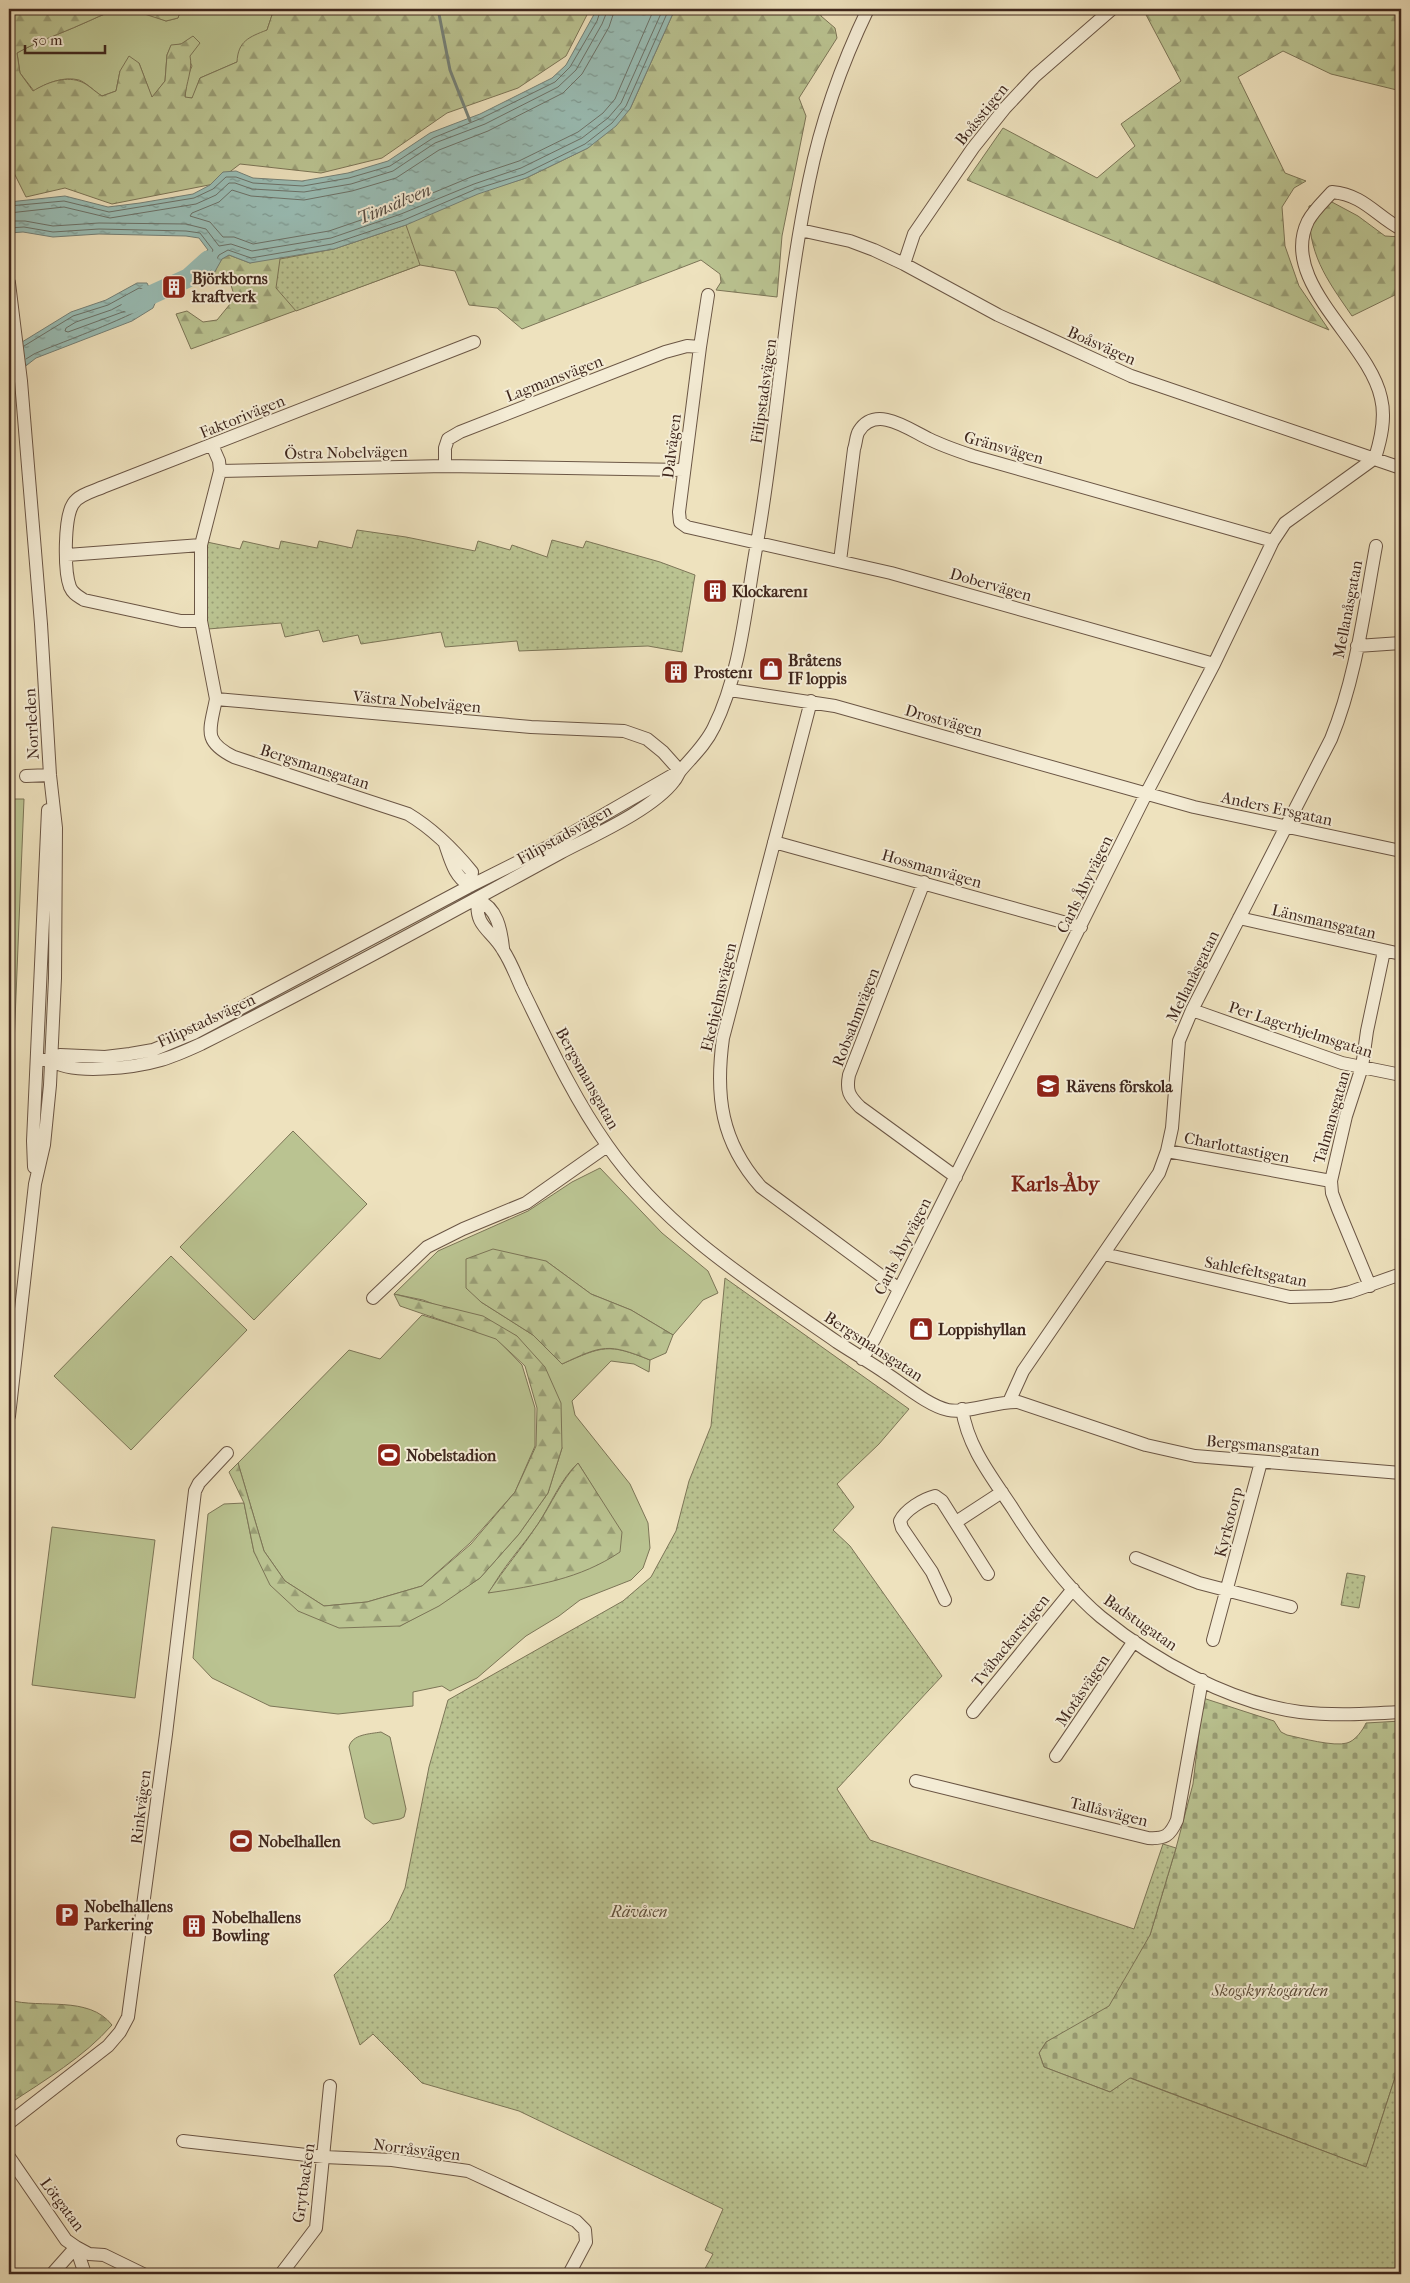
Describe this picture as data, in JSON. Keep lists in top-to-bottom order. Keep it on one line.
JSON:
{"streets":{"street":["Boåsstigen","Boåsvägen","Lagmansvägen","Filipstadsvägen","Faktorivägen","Dalvägen","Gränsvägen","Östra Nobelvägen","Dobervägen","Mellanåsgatan","Västra Nobelvägen","Drostvägen","Norrleden","Bergsmansgatan","Anders Ersgatan","Hossmanvägen","Carls Åbyvägen","Länsmansgatan","Ekehjelmsvägen","Robsahmvägen","Per Lagerhjelmsgatan","Talmansgatan","Charlottastigen","Sahlefeltsgatan","Kyrkotorp","Badstugatan","Tvåbackarstigen","Motåsvägen","Rinkvägen","Tallåsvägen","Norråsvägen","Grytbacken","Lötgatan"]},"crossings":[["Boåsstigen","Boåsvägen"],["Boåsvägen","Filipstadsvägen"],["Boåsvägen","Carls Åbyvägen"],["Lagmansvägen","Dalvägen"],["Lagmansvägen","Östra Nobelvägen"],["Filipstadsvägen","Dalvägen"],["Filipstadsvägen","Dobervägen"],["Filipstadsvägen","Västra Nobelvägen"],["Filipstadsvägen","Drostvägen"],["Filipstadsvägen","Norrleden"],["Filipstadsvägen","Bergsmansgatan"],["Dalvägen","Östra Nobelvägen"],["Dalvägen","Dobervägen"],["Gränsvägen","Dobervägen"],["Gränsvägen","Carls Åbyvägen"],["Dobervägen","Carls Åbyvägen"],["Mellanåsgatan","Bergsmansgatan"],["Mellanåsgatan","Anders Ersgatan"],["Mellanåsgatan","Länsmansgatan"],["Mellanåsgatan","Per Lagerhjelmsgatan"],["Mellanåsgatan","Charlottastigen"],["Mellanåsgatan","Sahlefeltsgatan"],["Västra Nobelvägen","Bergsmansgatan"],["Drostvägen","Anders Ersgatan"],["Drostvägen","Carls Åbyvägen"],["Drostvägen","Ekehjelmsvägen"],["Bergsmansgatan","Carls Åbyvägen"],["Bergsmansgatan","Kyrkotorp"],["Bergsmansgatan","Badstugatan"],["Anders Ersgatan","Carls Åbyvägen"],["Hossmanvägen","Carls Åbyvägen"],["Hossmanvägen","Ekehjelmsvägen"],["Hossmanvägen","Robsahmvägen"],["Carls Åbyvägen","Ekehjelmsvägen"],["Carls Åbyvägen","Robsahmvägen"],["Länsmansgatan","Talmansgatan"],["Per Lagerhjelmsgatan","Talmansgatan"],["Talmansgatan","Charlottastigen"],["Talmansgatan","Sahlefeltsgatan"],["Badstugatan","Tvåbackarstigen"],["Badstugatan","Motåsvägen"],["Badstugatan","Tallåsvägen"],["Norråsvägen","Grytbacken"]],"districts":["Karls-Åby"],"water":["Timsälven"],"parks":["Rävåsen","Skogskyrkogården"],"places":{"building":["Björkborns kraftverk","Klockaren1","Prosten1","Nobelhallens Bowling"],"shop":["Bråtens IF loppis","Loppishyllan"],"school or university":["Rävens förskola"],"sports":["Nobelstadion","Nobelhallen"],"parking":["Nobelhallens Parkering"]},"scale_bar":"50 m"}
